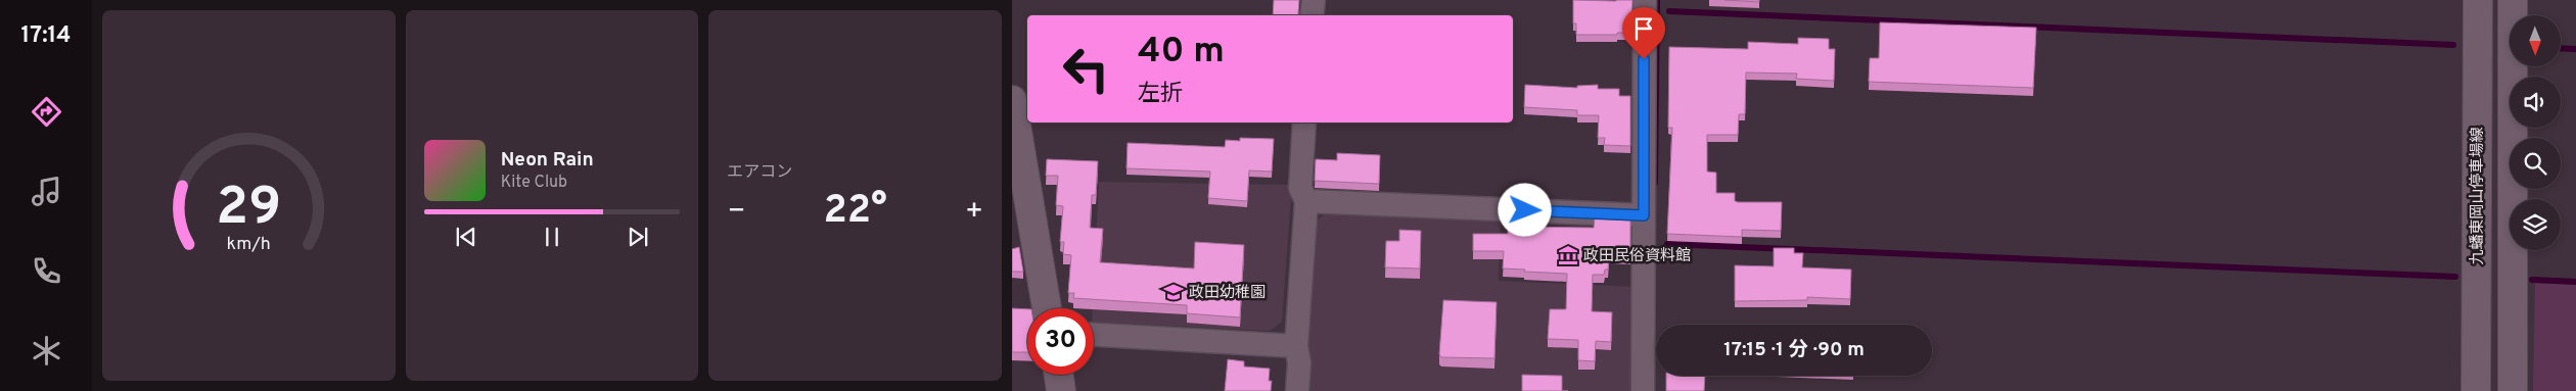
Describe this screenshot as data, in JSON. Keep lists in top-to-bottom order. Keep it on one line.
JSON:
{"streets":{"main road":["九蟠東岡山停車場線"]},"places":{"museum":["政田民俗資料館"],"school or university":["政田幼稚園"]},"north":"bottom","page":{"tabs":"17:14","tile":"エアコン","turn":["40 m","左折"],"song":["Neon Rain","Kite Club"],"heat":["−","22°","+"],"limit":"30","trip":"17:15 · 1 分 · 90 m","gauge":["29","km/h"]}}
